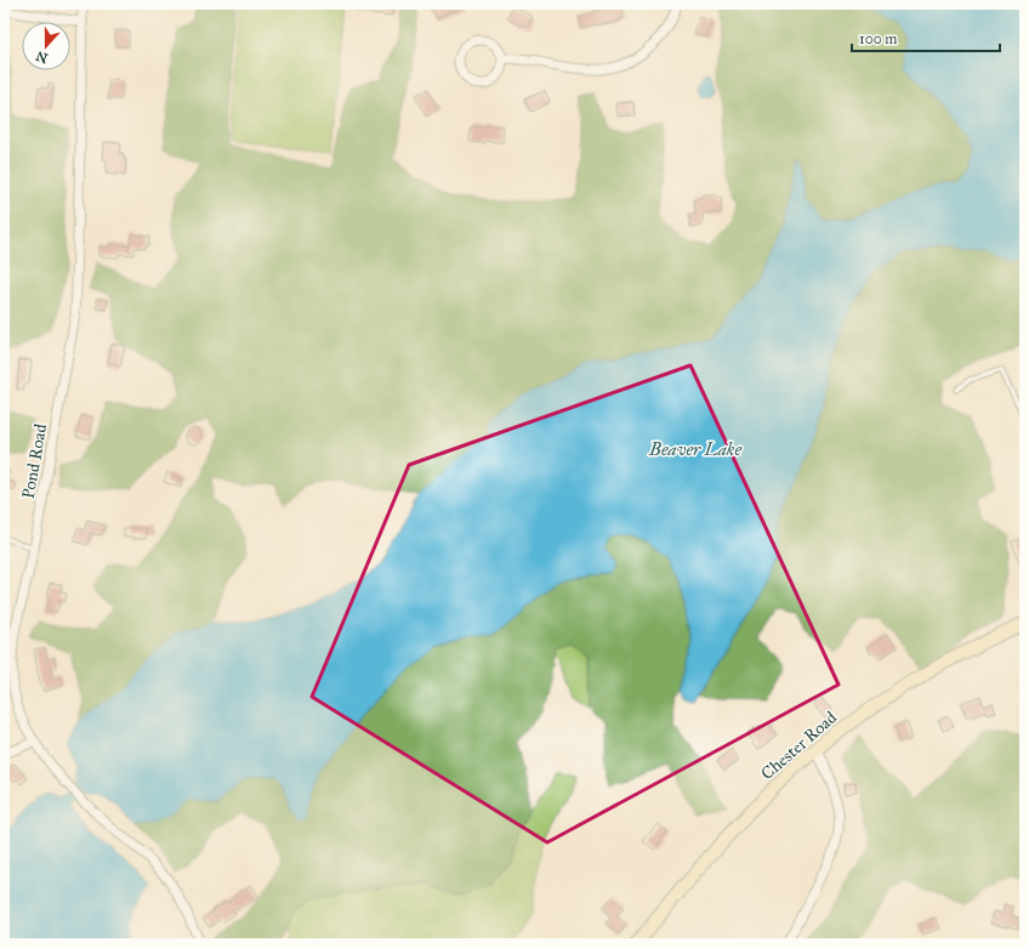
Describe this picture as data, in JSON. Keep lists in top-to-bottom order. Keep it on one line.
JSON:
{"streets":{"main road":["Chester Road"],"street":["Pond Road"]},"water":["Beaver Lake"],"scale_bar":"100 m","north":"bottom"}
